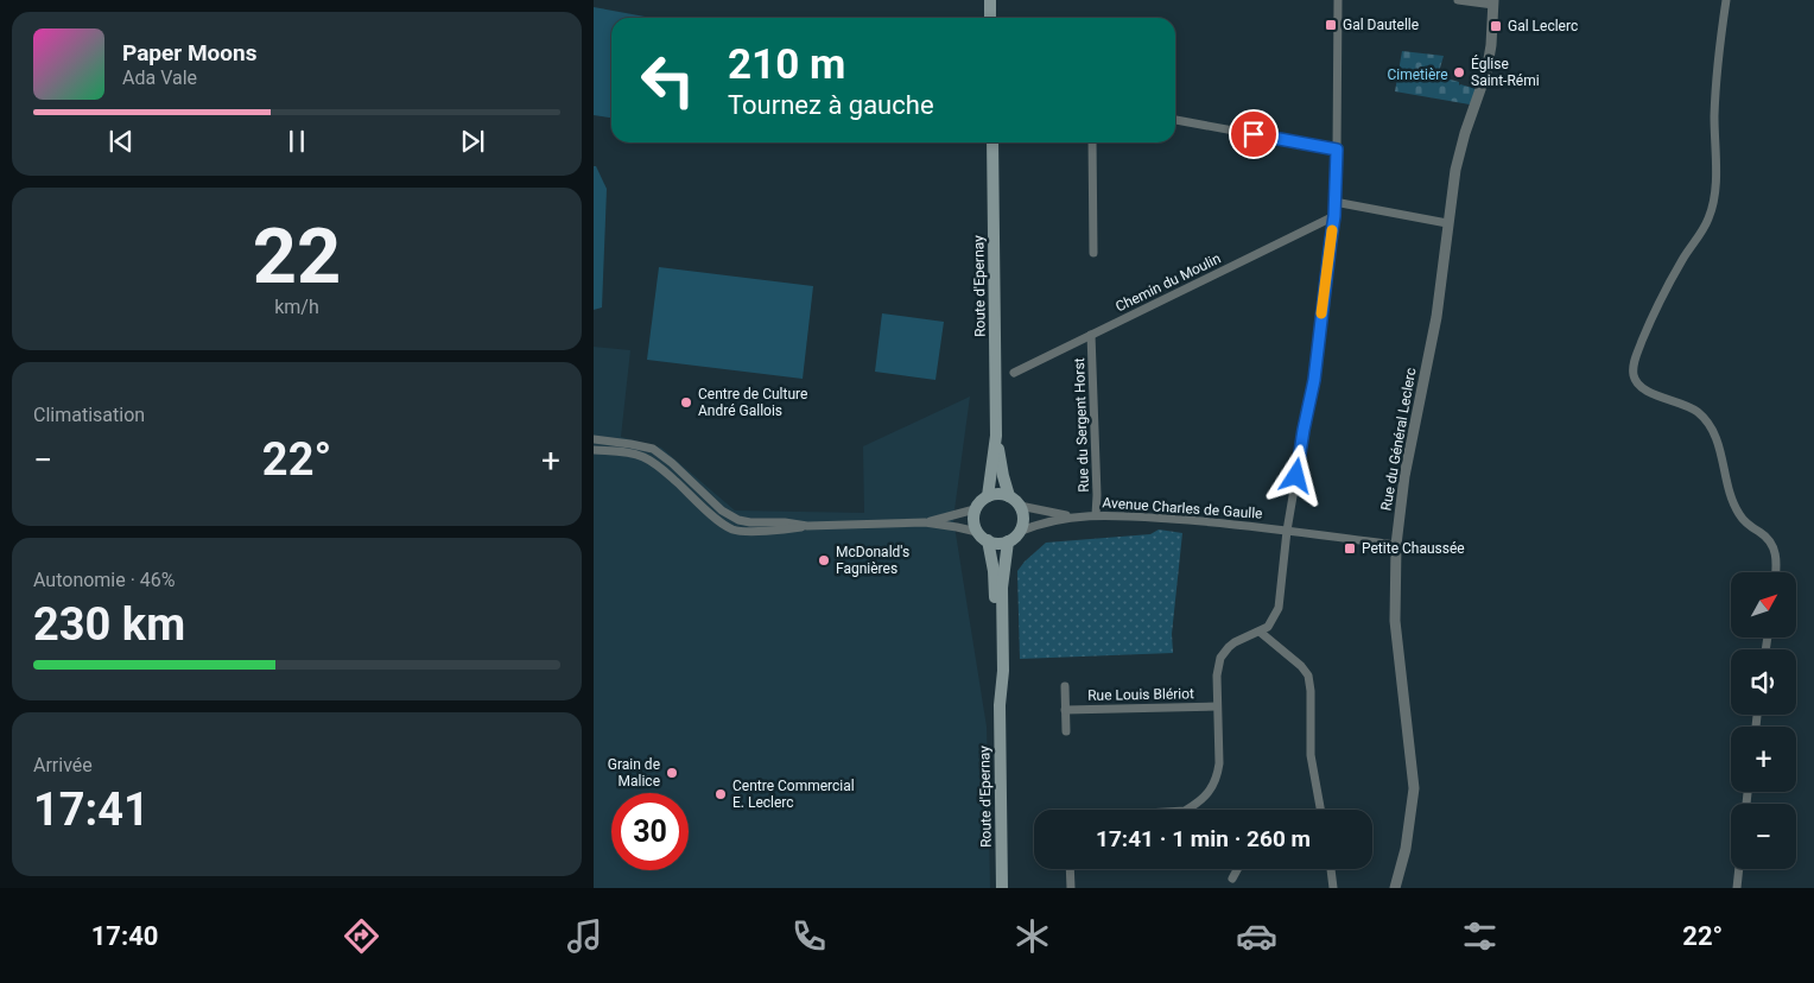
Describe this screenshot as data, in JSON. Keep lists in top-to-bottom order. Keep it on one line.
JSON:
{"streets":{"main road":["Route d'Epernay"],"street":["Chemin du Moulin","Rue du Sergent Horst","Rue du Général Leclerc","Avenue Charles de Gaulle","Rue Louis Blériot"]},"crossings":[["Chemin du Moulin","Rue du Sergent Horst"],["Route d'Epernay","Avenue Charles de Gaulle"],["Rue du Sergent Horst","Avenue Charles de Gaulle"],["Rue du Général Leclerc","Avenue Charles de Gaulle"]],"parks":["Cimetière"],"places":{"transit":["Gal Dautelle","Gal Leclerc","Petite Chaussée"],"other":["Église Saint-Rémi","Centre de Culture André Gallois","McDonald's Fagnières","Grain de Malice","Centre Commercial E. Leclerc"]},"north":"top right","page":{"turn":["210 m","Tournez à gauche"],"song":["Paper Moons","Ada Vale"],"tile":[["22","km/h"],"Climatisation",["Autonomie · 46%","230 km"],["Arrivée","17:41"]],"heat":["−","22°","+"],"map_buttons":["+","−"],"limit":"30","trip":"17:41 · 1 min · 260 m","tabs":["17:40","22°"]}}
